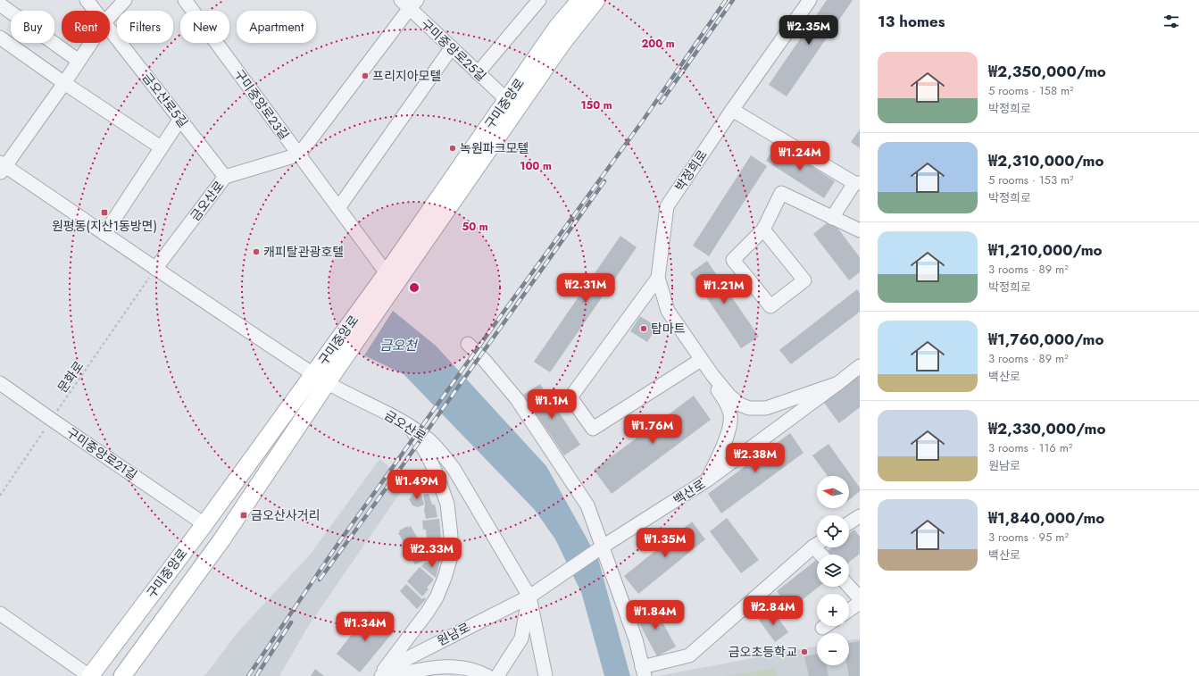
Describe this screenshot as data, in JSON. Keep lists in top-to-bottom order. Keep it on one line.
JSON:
{"streets":{"main road":["구미중앙로"],"street":["구미중앙로25길","금오산로5길","구미중앙로23길","박정희로","금오산로","구미중앙로21길","백산로","원남로"],"path":["문화로"]},"crossings":[["구미중앙로25길","구미중앙로"],["금오산로5길","금오산로"],["구미중앙로","구미중앙로23길"],["구미중앙로","금오산로"],["구미중앙로","구미중앙로21길"],["구미중앙로23길","금오산로"],["금오산로","문화로"],["금오산로","백산로"],["금오산로","원남로"],["문화로","구미중앙로21길"],["백산로","원남로"]],"water":["금오천"],"places":{"other":["프리지아모텔","녹원파크모텔","캐피탈관광호텔","탑마트","금오초등학교"],"transit":["원평동(지산1동방면)","금오산사거리"]},"north":"left","page":{"heading":"13 homes","chip":["Buy","Rent","Filters","New","Apartment"],"price":["₩2.35M","₩1.24M","₩2.31M","₩1.21M","₩1.1M","₩1.76M","₩2.38M","₩1.49M","₩1.35M","₩2.33M","₩2.84M","₩1.84M","₩1.34M"],"list":[{"name":"₩2,350,000/mo","note":"5 rooms · 158 m² · 박정희로"},{"name":"₩2,310,000/mo","note":"5 rooms · 153 m² · 박정희로"},{"name":"₩1,210,000/mo","note":"3 rooms · 89 m² · 박정희로"},{"name":"₩1,760,000/mo","note":"3 rooms · 89 m² · 백산로"},{"name":"₩2,330,000/mo","note":"3 rooms · 116 m² · 원남로"},{"name":"₩1,840,000/mo","note":"3 rooms · 95 m² · 백산로"}],"map_buttons":["+","−"]},"rings":["200 m","150 m","100 m","50 m"]}
